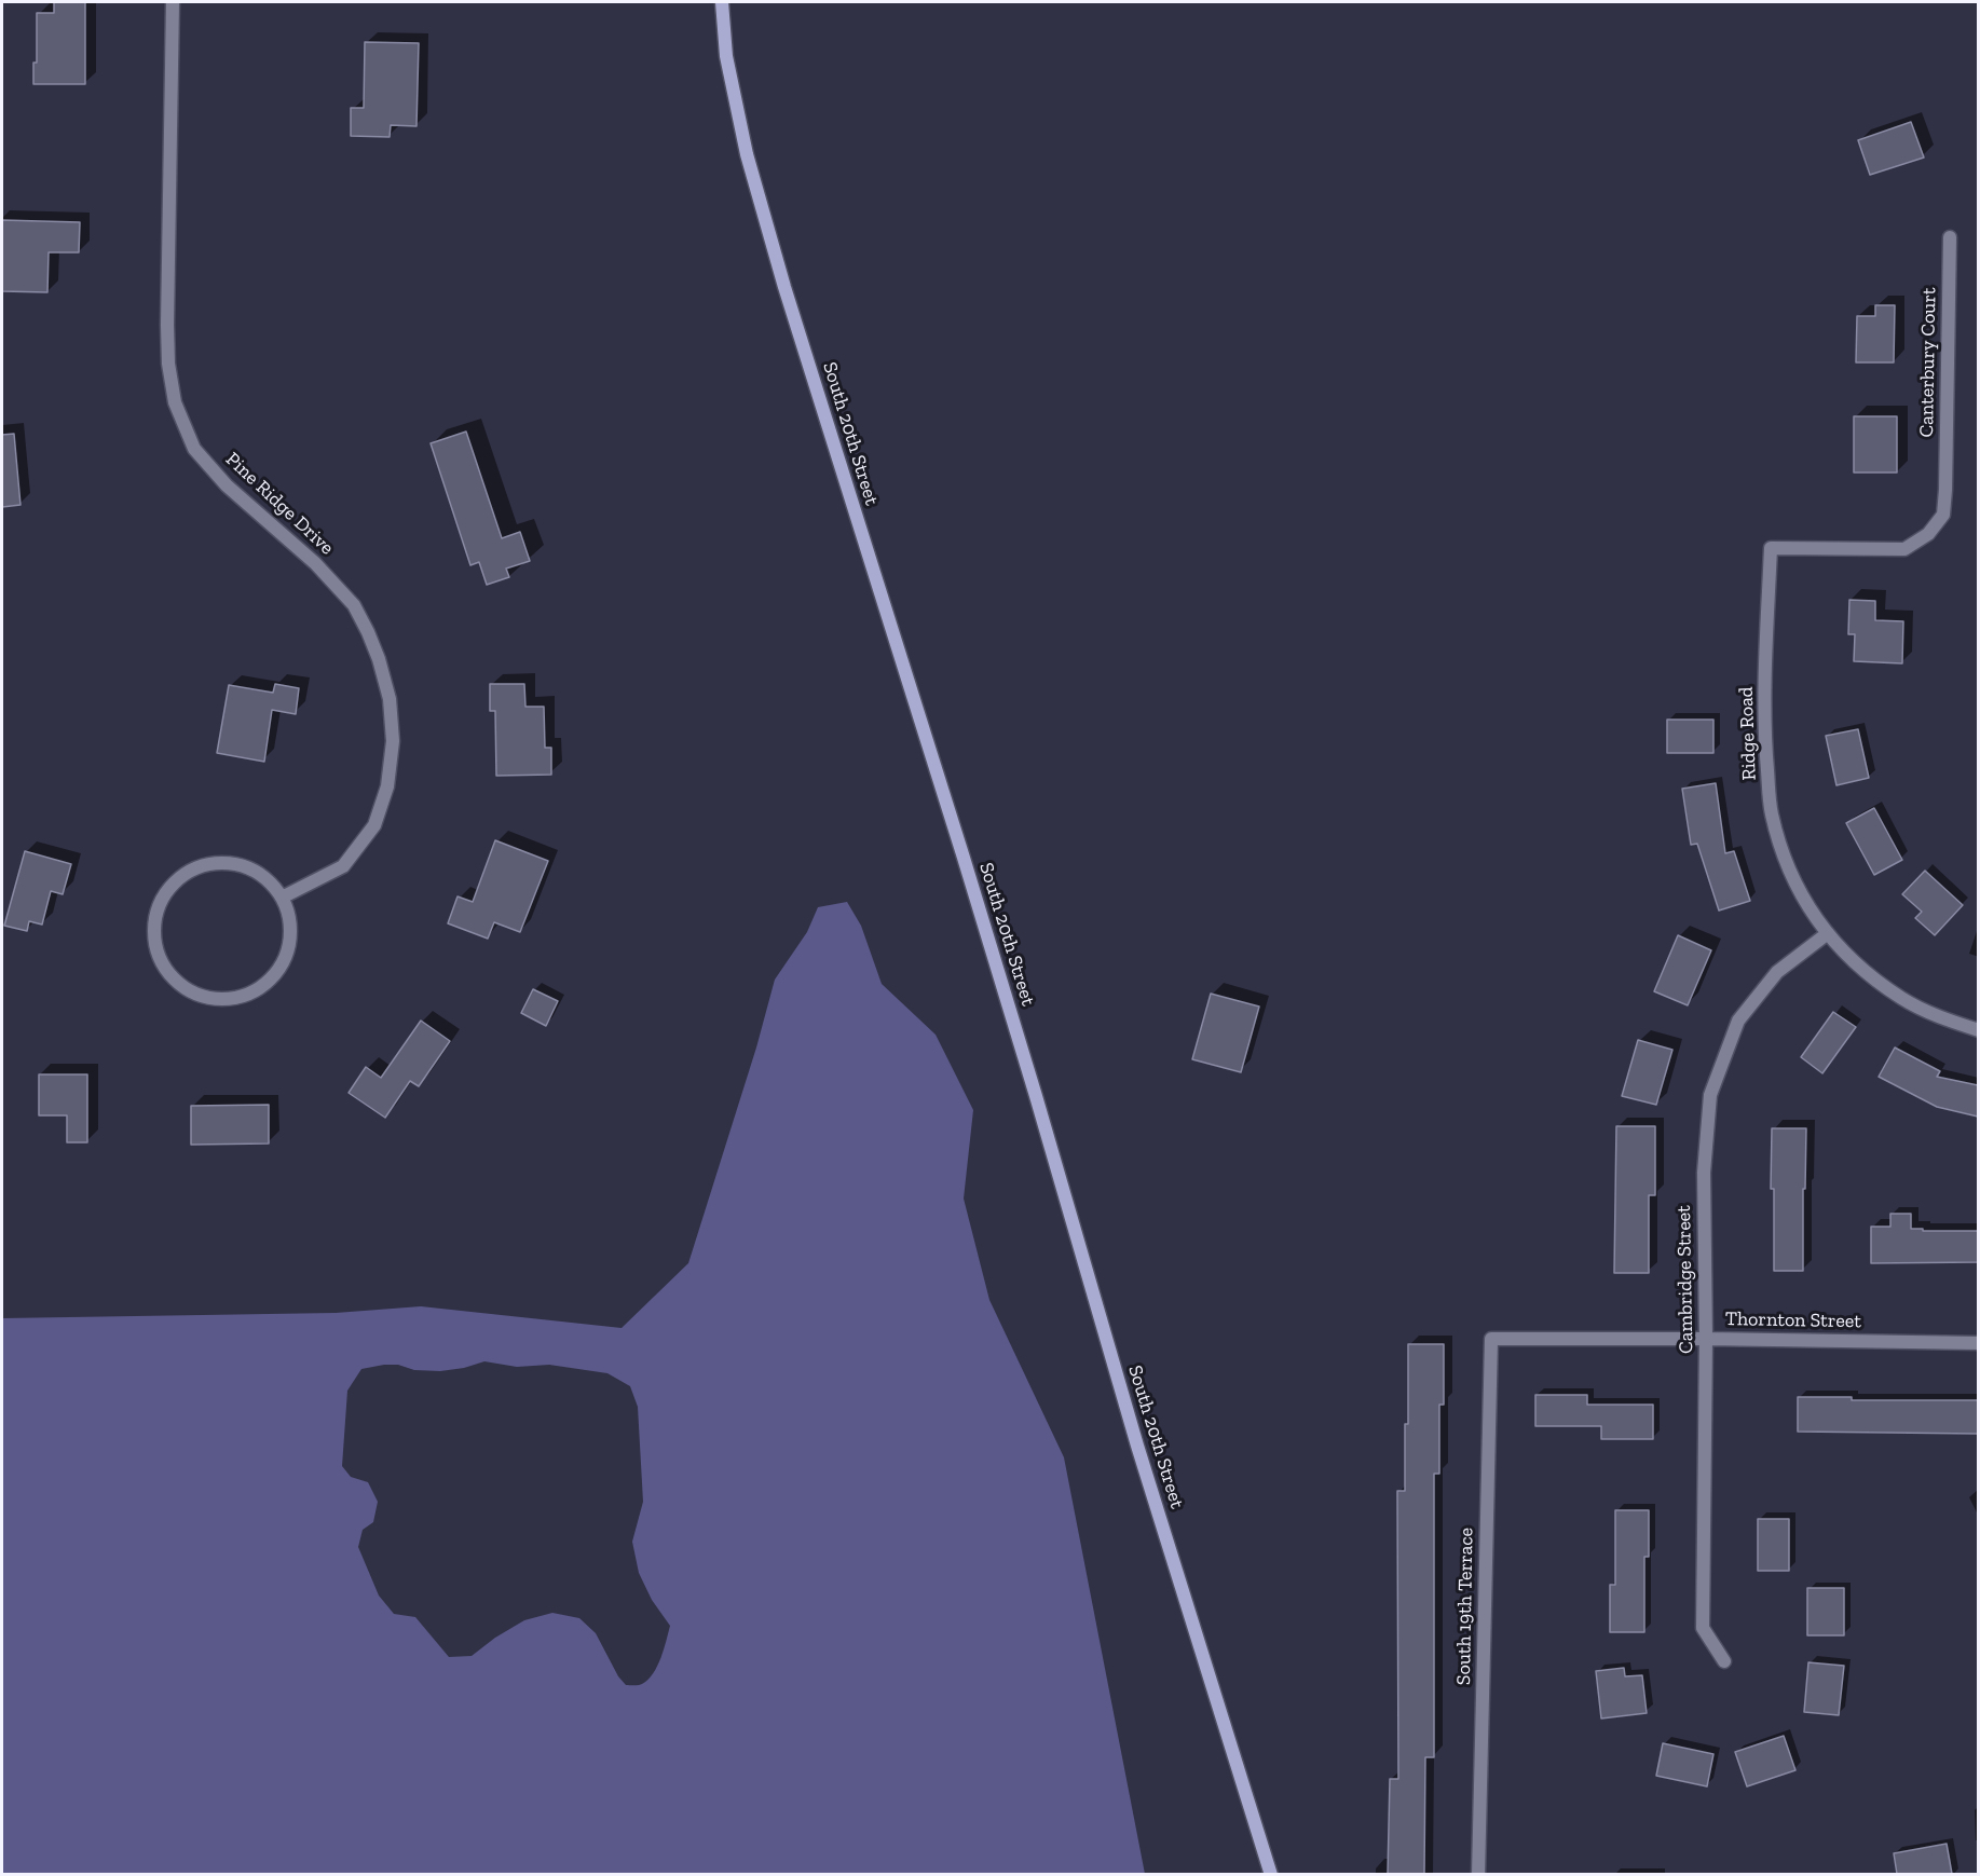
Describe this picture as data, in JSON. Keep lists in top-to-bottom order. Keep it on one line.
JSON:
{"streets":{"main road":["South 20th Street"],"street":["Canterbury Court","Pine Ridge Drive","Ridge Road","Cambridge Street","Thornton Street","South 19th Terrace"]},"crossings":[["Canterbury Court","Ridge Road"],["Ridge Road","Cambridge Street"],["Cambridge Street","Thornton Street"],["Thornton Street","South 19th Terrace"]]}
